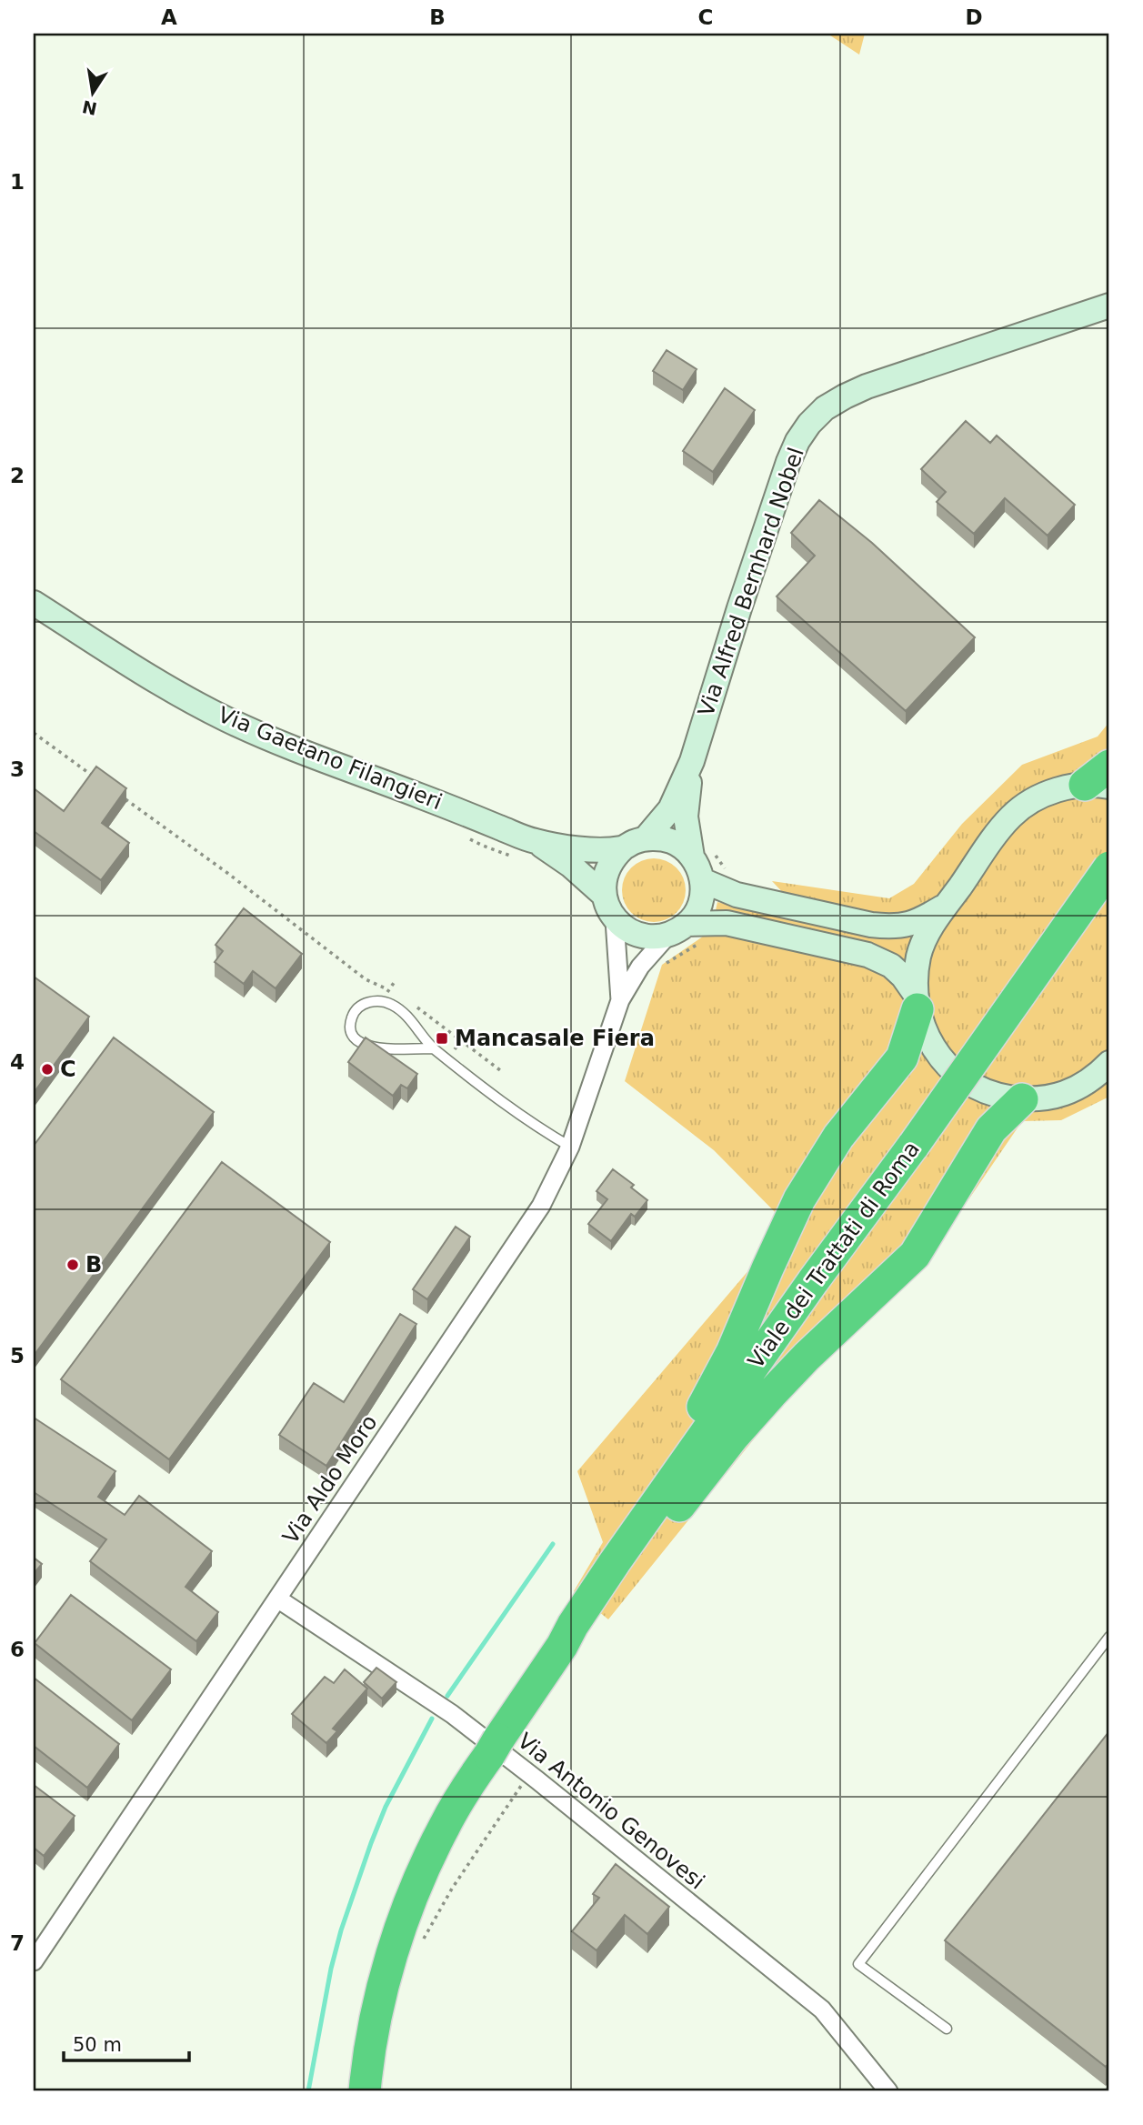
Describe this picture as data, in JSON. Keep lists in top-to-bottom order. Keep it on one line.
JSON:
{"streets":{"highway":["Viale dei Trattati di Roma"],"street":["Via Alfred Bernhard Nobel","Via Gaetano Filangieri","Via Aldo Moro","Via Antonio Genovesi"]},"crossings":[["Via Alfred Bernhard Nobel","Via Gaetano Filangieri"],["Via Alfred Bernhard Nobel","Via Aldo Moro"],["Via Gaetano Filangieri","Via Aldo Moro"],["Via Aldo Moro","Via Antonio Genovesi"]],"places":{"transit":["Mancasale Fiera"],"other":["C","B"]},"scale_bar":"50 m","north":"bottom","grid":{"columns":["A","B","C","D"],"rows":["1","2","3","4","5","6","7"]}}
